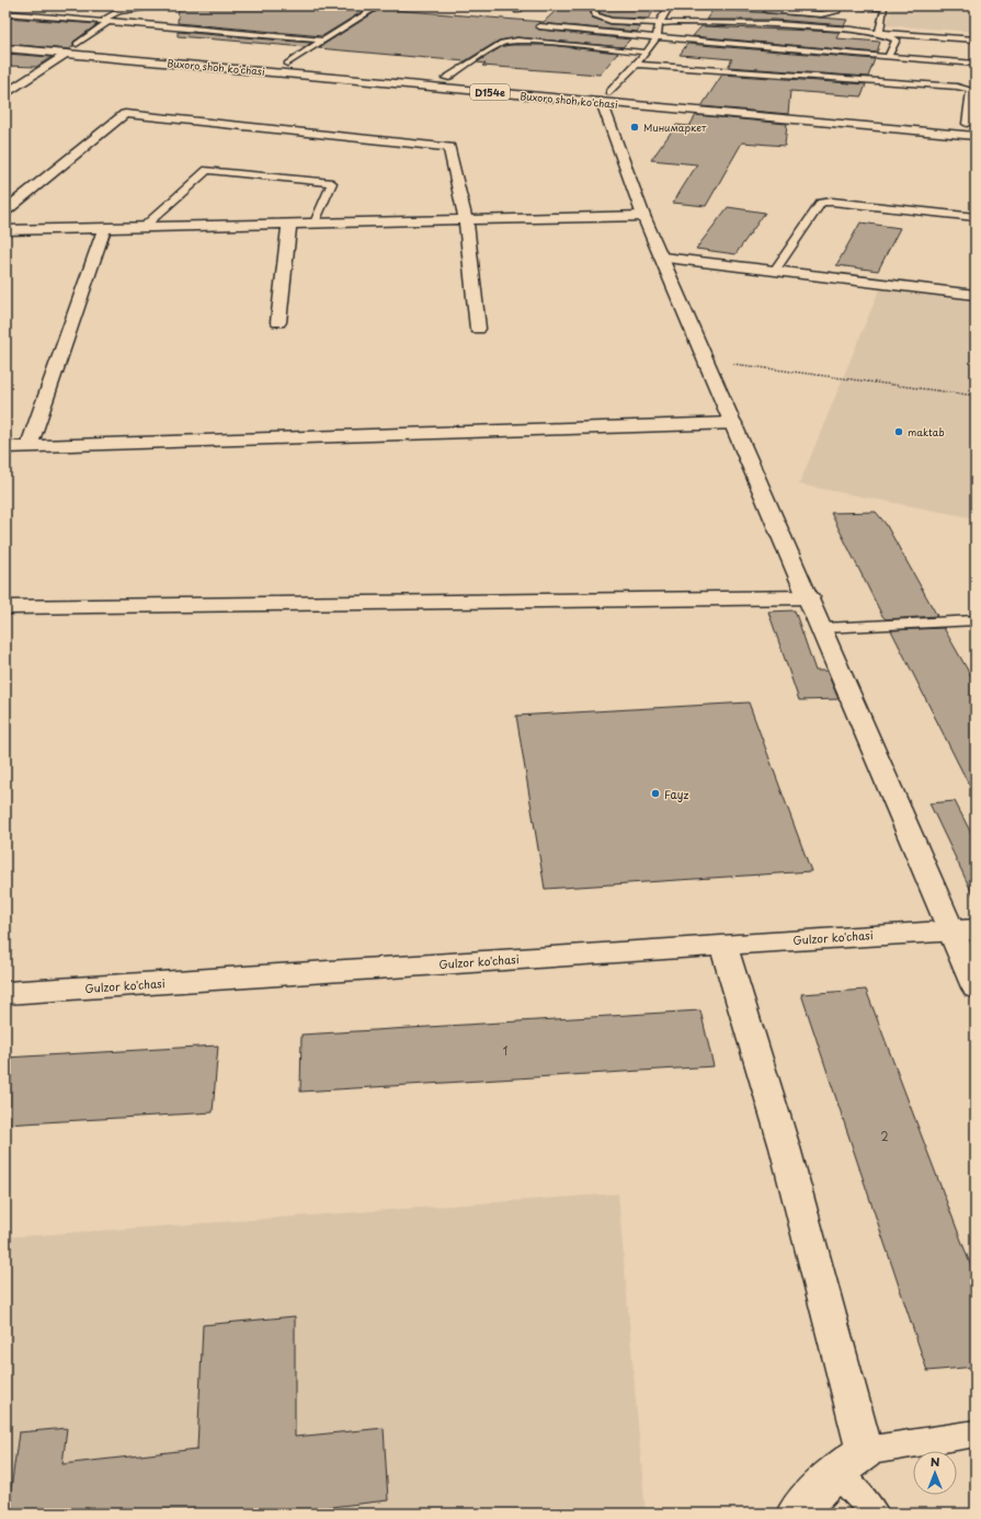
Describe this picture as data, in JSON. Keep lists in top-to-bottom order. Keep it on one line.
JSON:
{"streets":{"street":["Buxoro shoh ko'chasi","D154e","Gulzor ko'chasi"]},"places":["Минимаркет","maktab","Fayz"],"house_numbers":["1","2"],"north":"top"}
